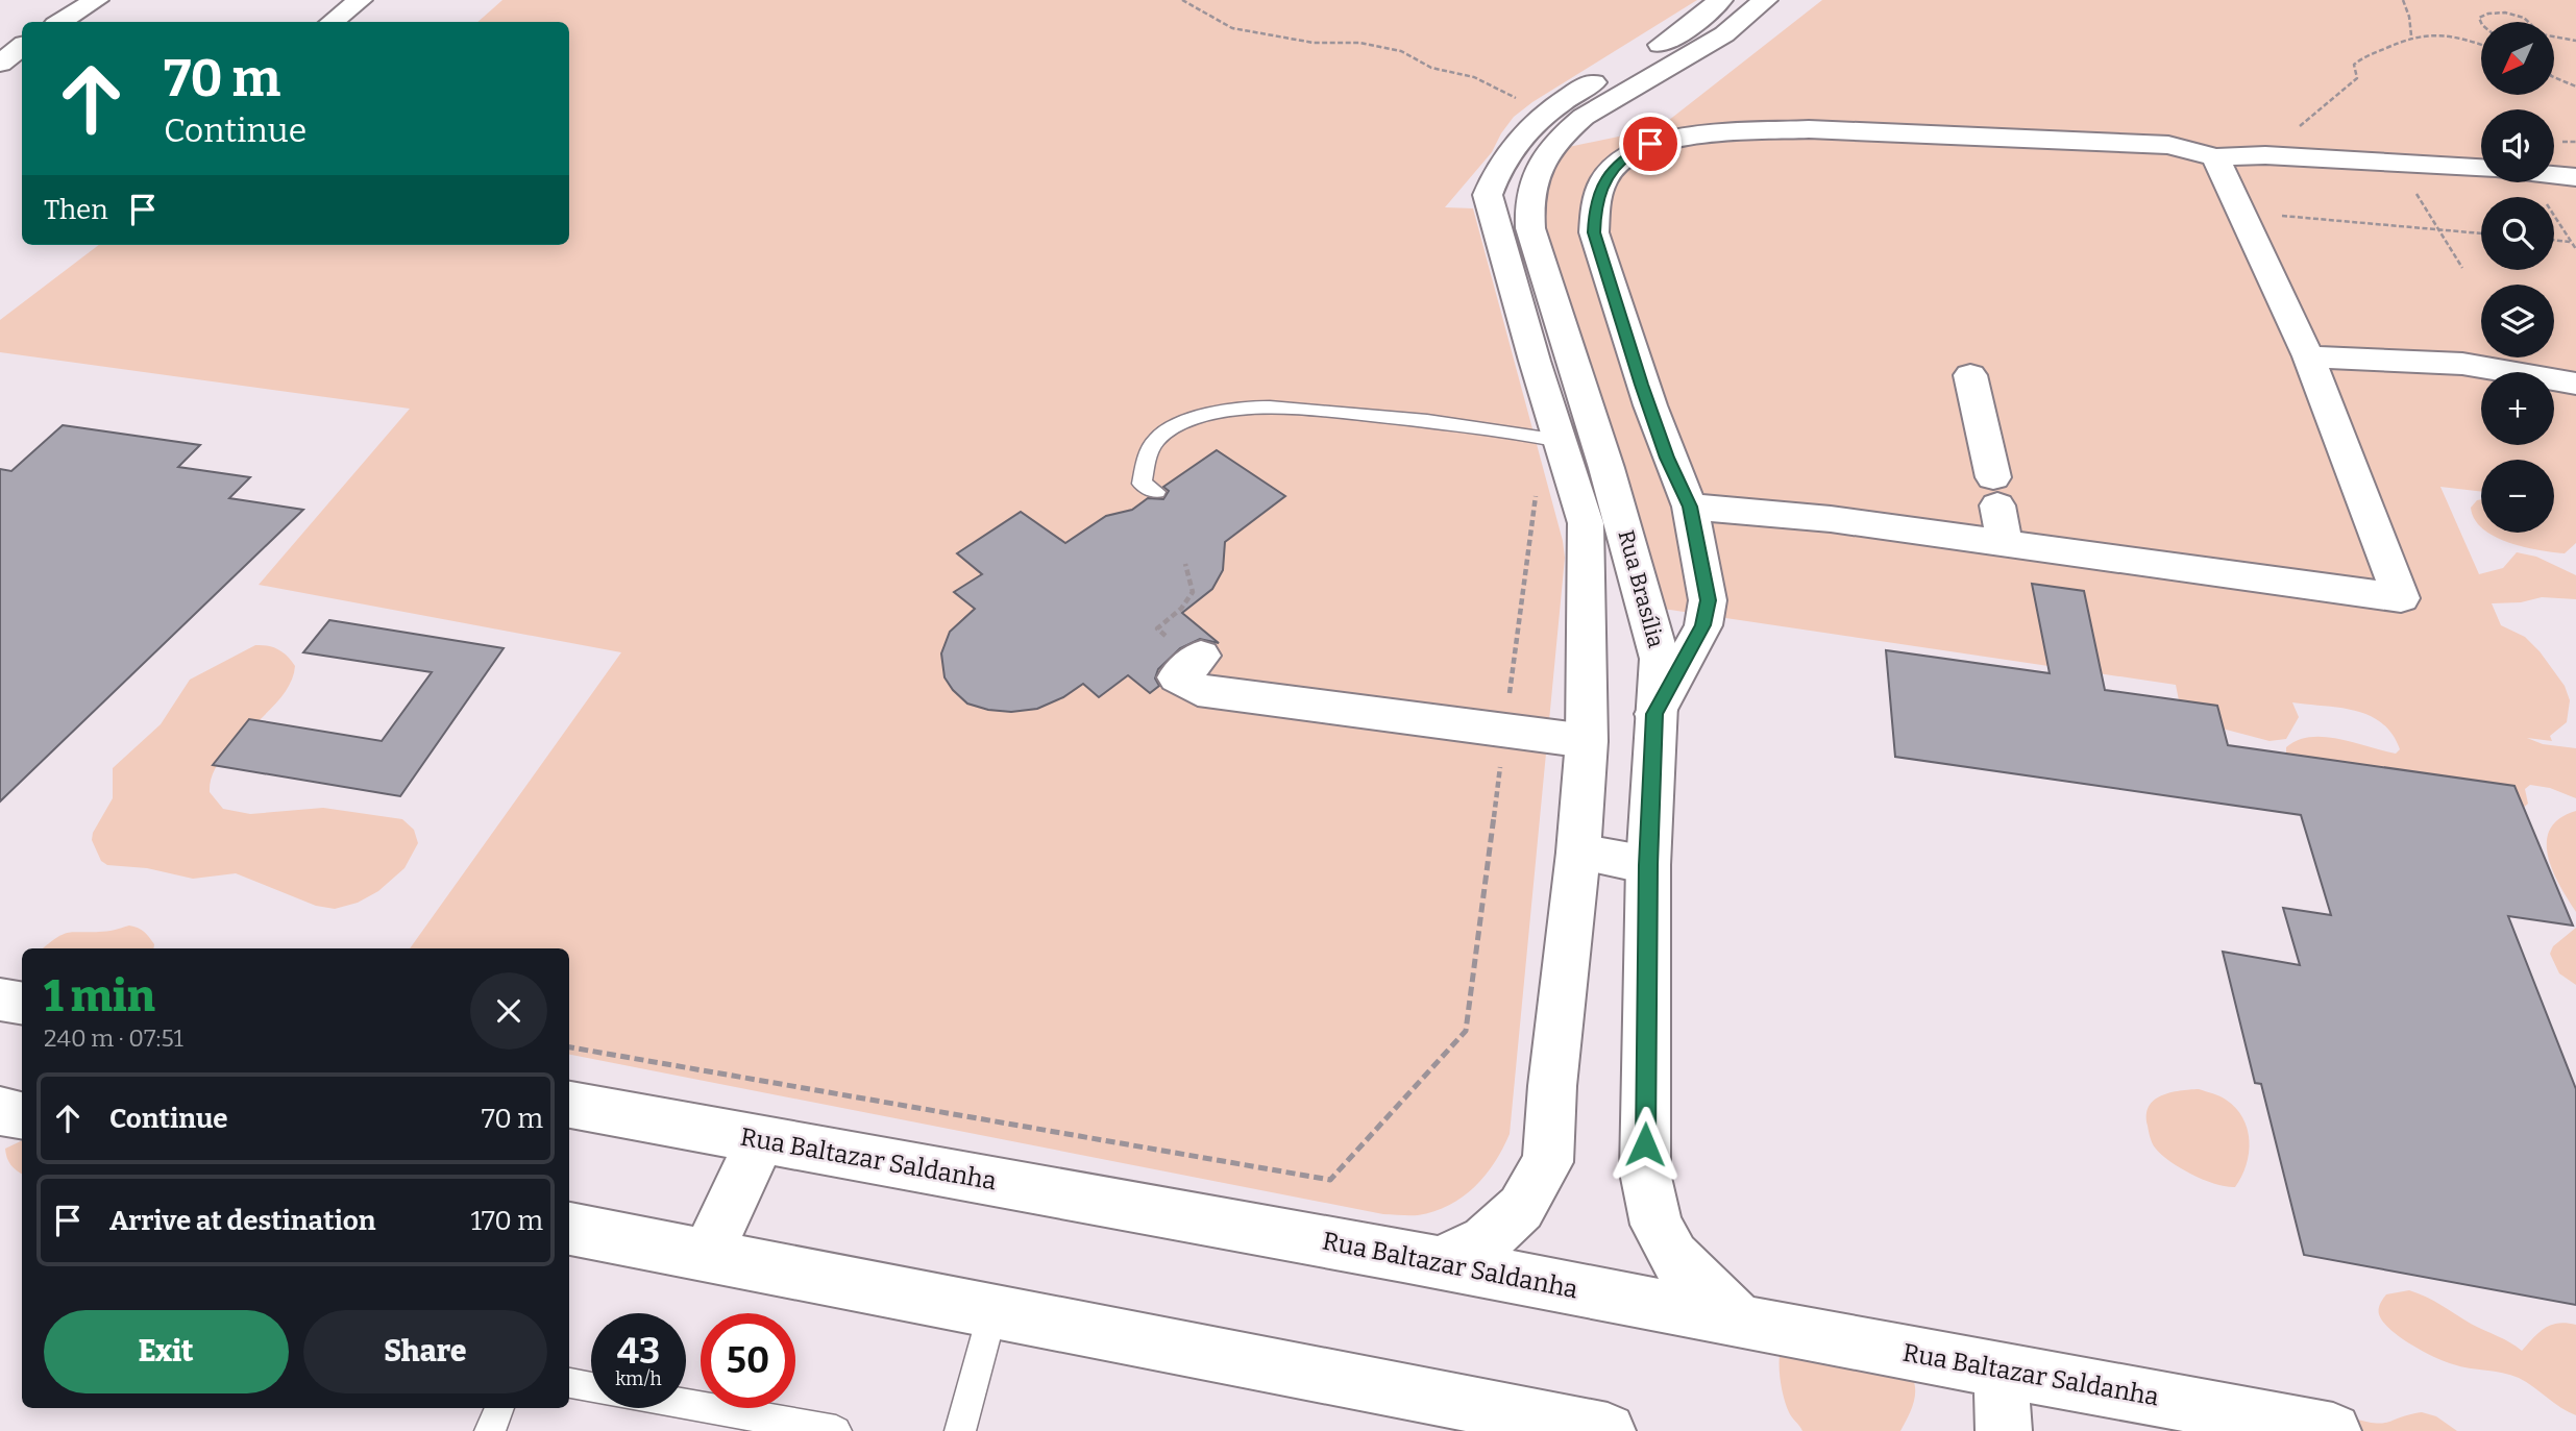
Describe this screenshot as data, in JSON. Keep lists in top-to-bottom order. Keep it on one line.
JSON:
{"streets":{"main road":["Rua Brasília","Rua Baltazar Saldanha"]},"crossings":[["Rua Brasília","Rua Baltazar Saldanha"]],"north":"bottom left","page":{"map_buttons":["+","−"],"turn":["70 m","Continue"],"then":"Then","heading":["1 min","240 m · 07:51"],"list":[{"name":"Continue","value":"70 m"},{"name":"Arrive at destination","value":"170 m"}],"buttons":["Exit","Share"],"speed":"43 km/h","limit":"50"}}
